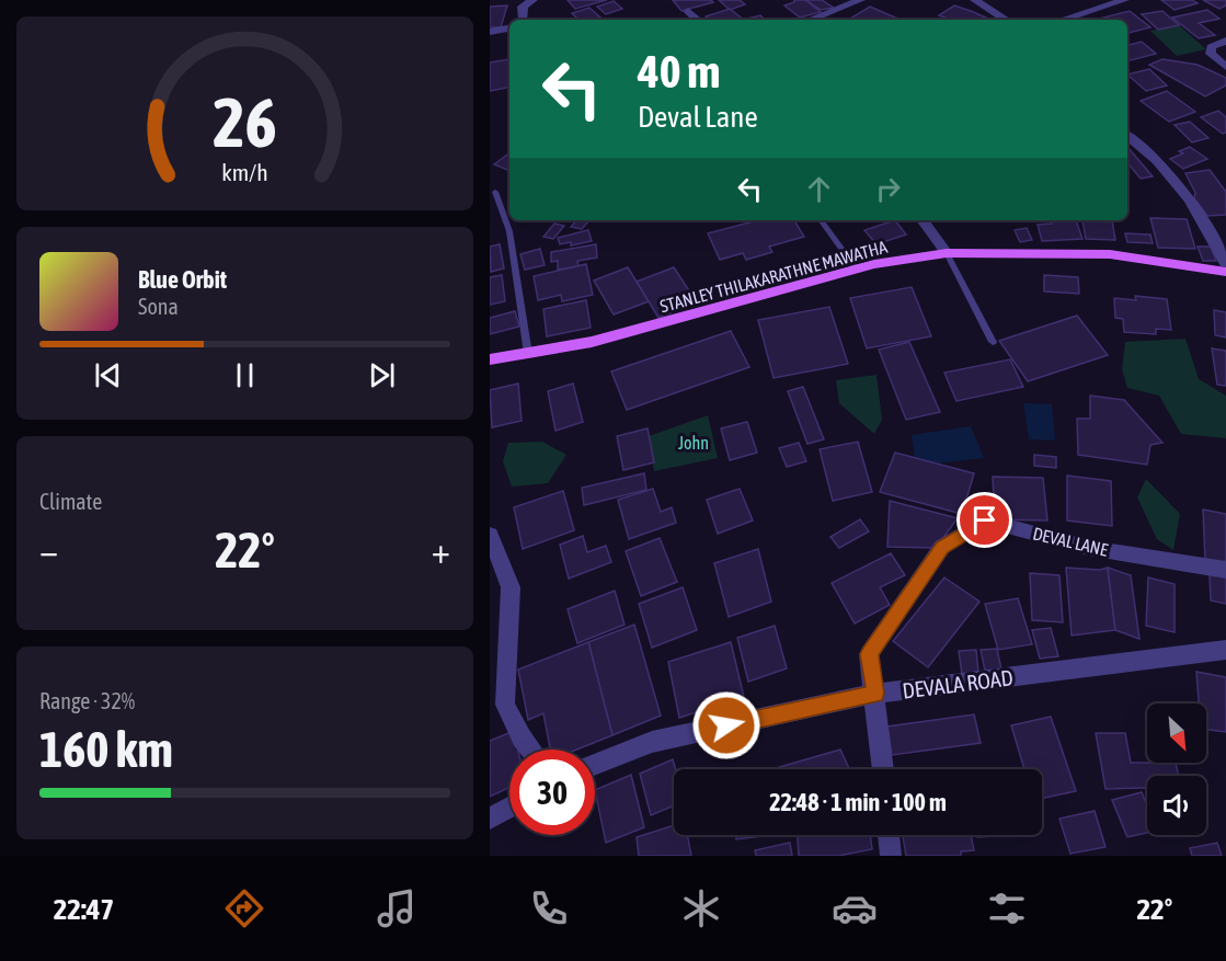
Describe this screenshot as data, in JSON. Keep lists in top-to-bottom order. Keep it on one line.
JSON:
{"streets":{"main road":["STANLEY THILAKARATHNE MAWATHA"],"street":["DEVAL LANE","DEVALA ROAD"]},"crossings":[["DEVAL LANE","DEVALA ROAD"]],"parks":["John"],"north":"bottom right","page":{"turn":["40 m","Deval Lane"],"song":["Blue Orbit","Sona"],"tile":["Climate",["Range · 32%","160 km"]],"heat":["−","22°","+"],"limit":"30","trip":"22:48 · 1 min · 100 m","tabs":["22:47","22°"],"gauge":["26","km/h"]}}
